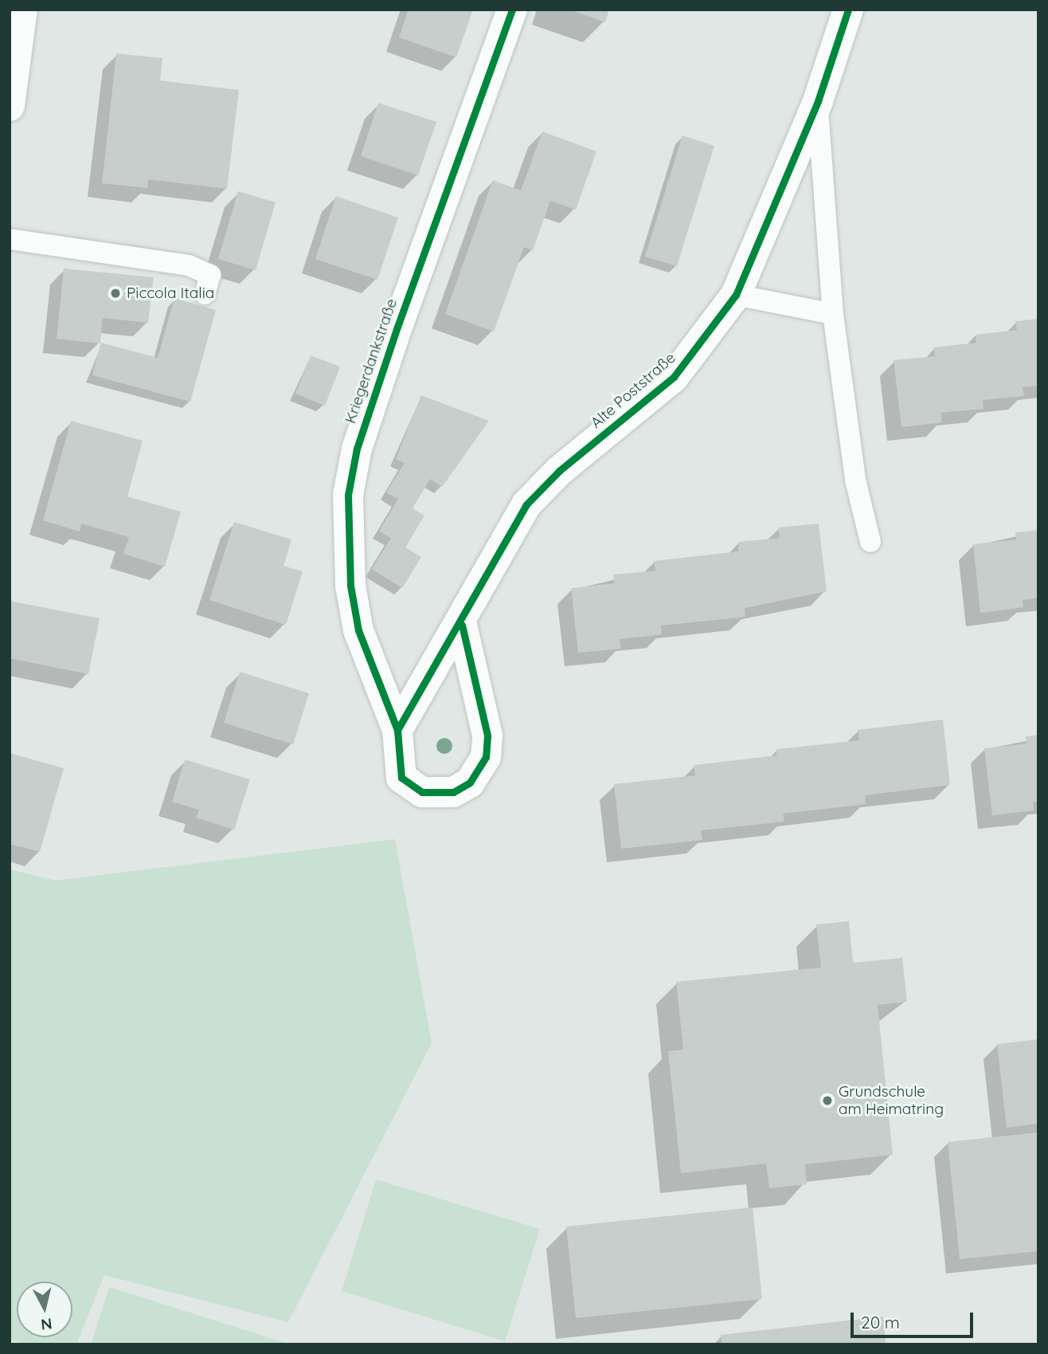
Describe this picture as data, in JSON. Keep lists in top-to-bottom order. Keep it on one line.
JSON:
{"streets":{"street":["Kriegerdankstraße","Alte Poststraße"]},"crossings":[["Kriegerdankstraße","Alte Poststraße"]],"places":["Piccola Italia","Grundschule am Heimatring"],"scale_bar":"20 m","north":"bottom"}
